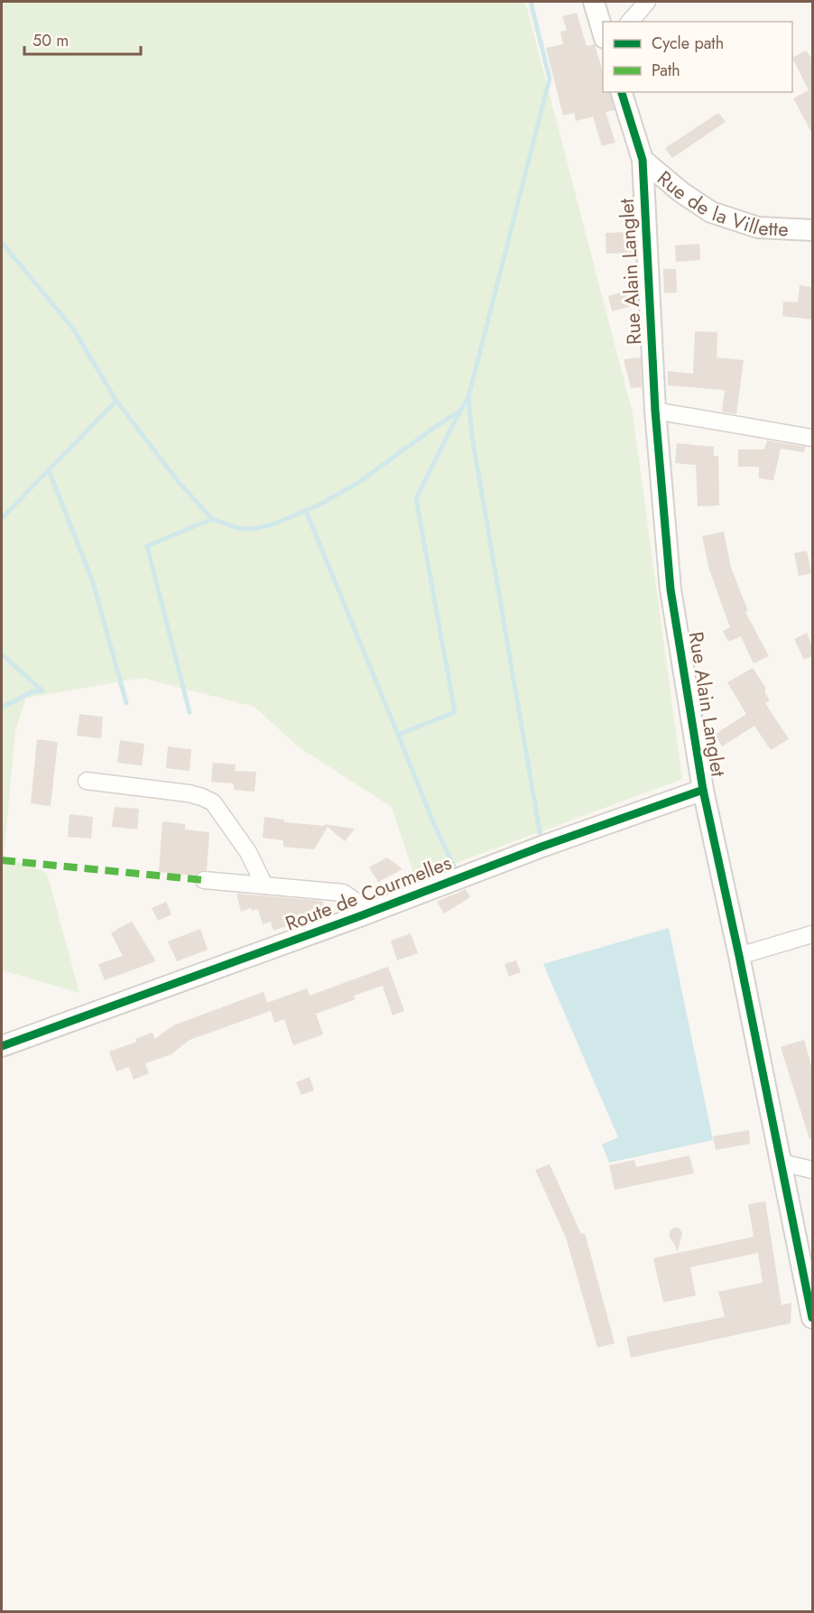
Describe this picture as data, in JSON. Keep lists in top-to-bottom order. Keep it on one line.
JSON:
{"streets":{"street":["Rue de la Villette","Rue Alain Langlet","Route de Courmelles"]},"crossings":[["Rue de la Villette","Rue Alain Langlet"],["Rue Alain Langlet","Route de Courmelles"]],"legend":["Cycle path","Path"],"scale_bar":"50 m"}
